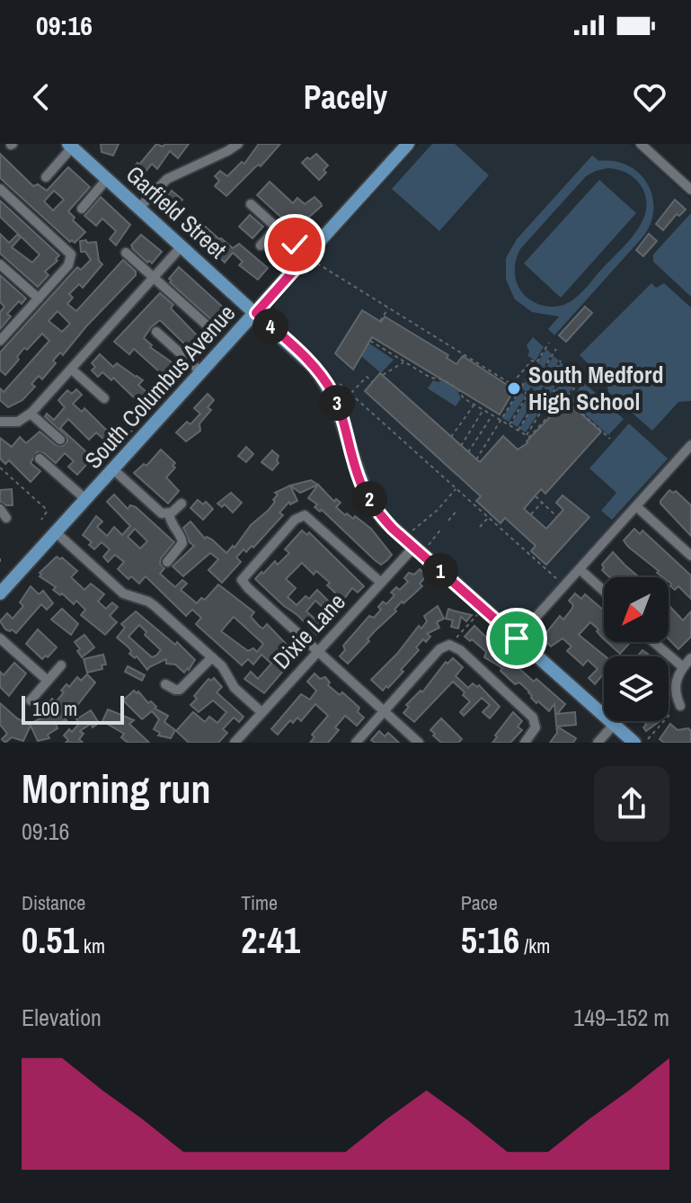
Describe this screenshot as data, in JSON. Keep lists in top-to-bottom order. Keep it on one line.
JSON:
{"streets":{"main road":["Garfield Street","South Columbus Avenue"],"street":["Dixie Lane"]},"crossings":[["Garfield Street","South Columbus Avenue"],["Garfield Street","Dixie Lane"]],"places":["South Medford High School"],"scale_bar":"100 m","north":"bottom left","page":{"status":"09:16","header":"Pacely","pins":["4","3","2","1"],"scale":"100 m","heading":["Morning run","09:16"],"stats":[["Distance","0.51 km"],["Time","2:41"],["Pace","5:16 /km"]],"chart":["Elevation","149–152 m"]}}
